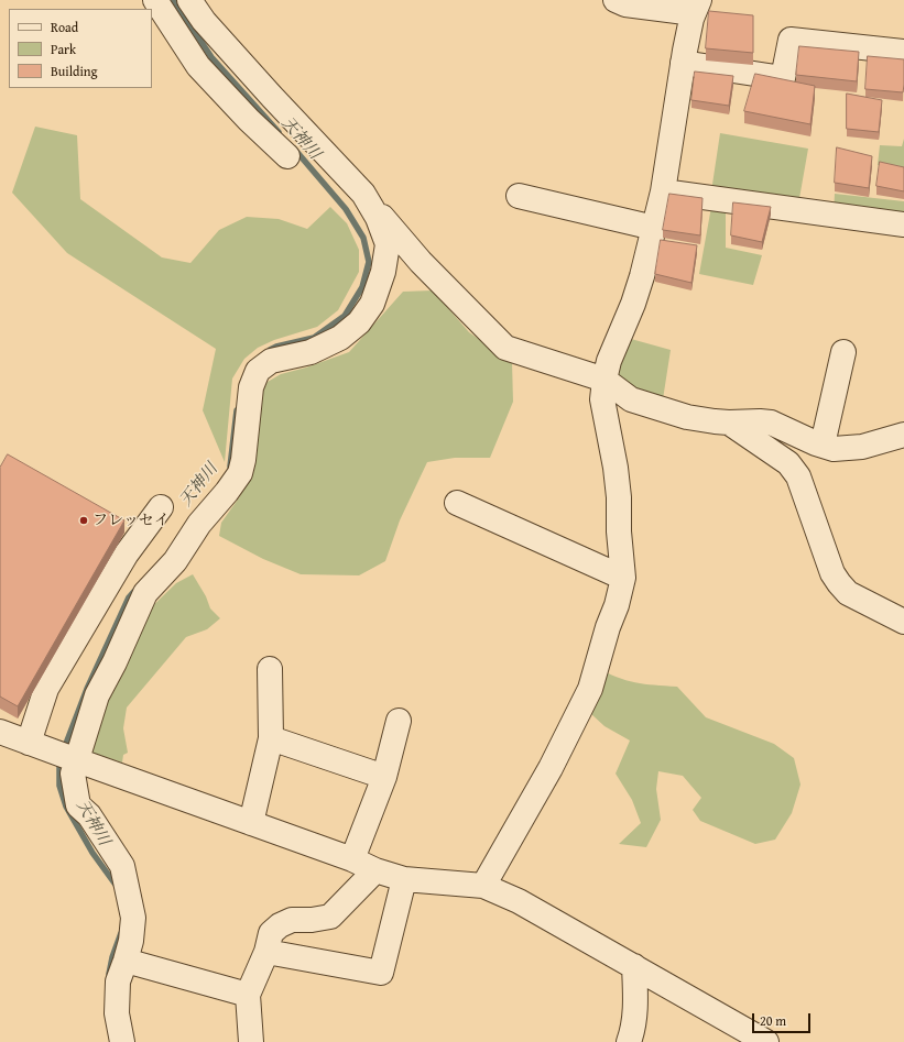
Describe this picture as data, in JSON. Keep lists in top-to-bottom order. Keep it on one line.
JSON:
{"water":["天神川"],"places":["フレッセイ"],"legend":["Road","Park","Building"],"scale_bar":"20 m"}
